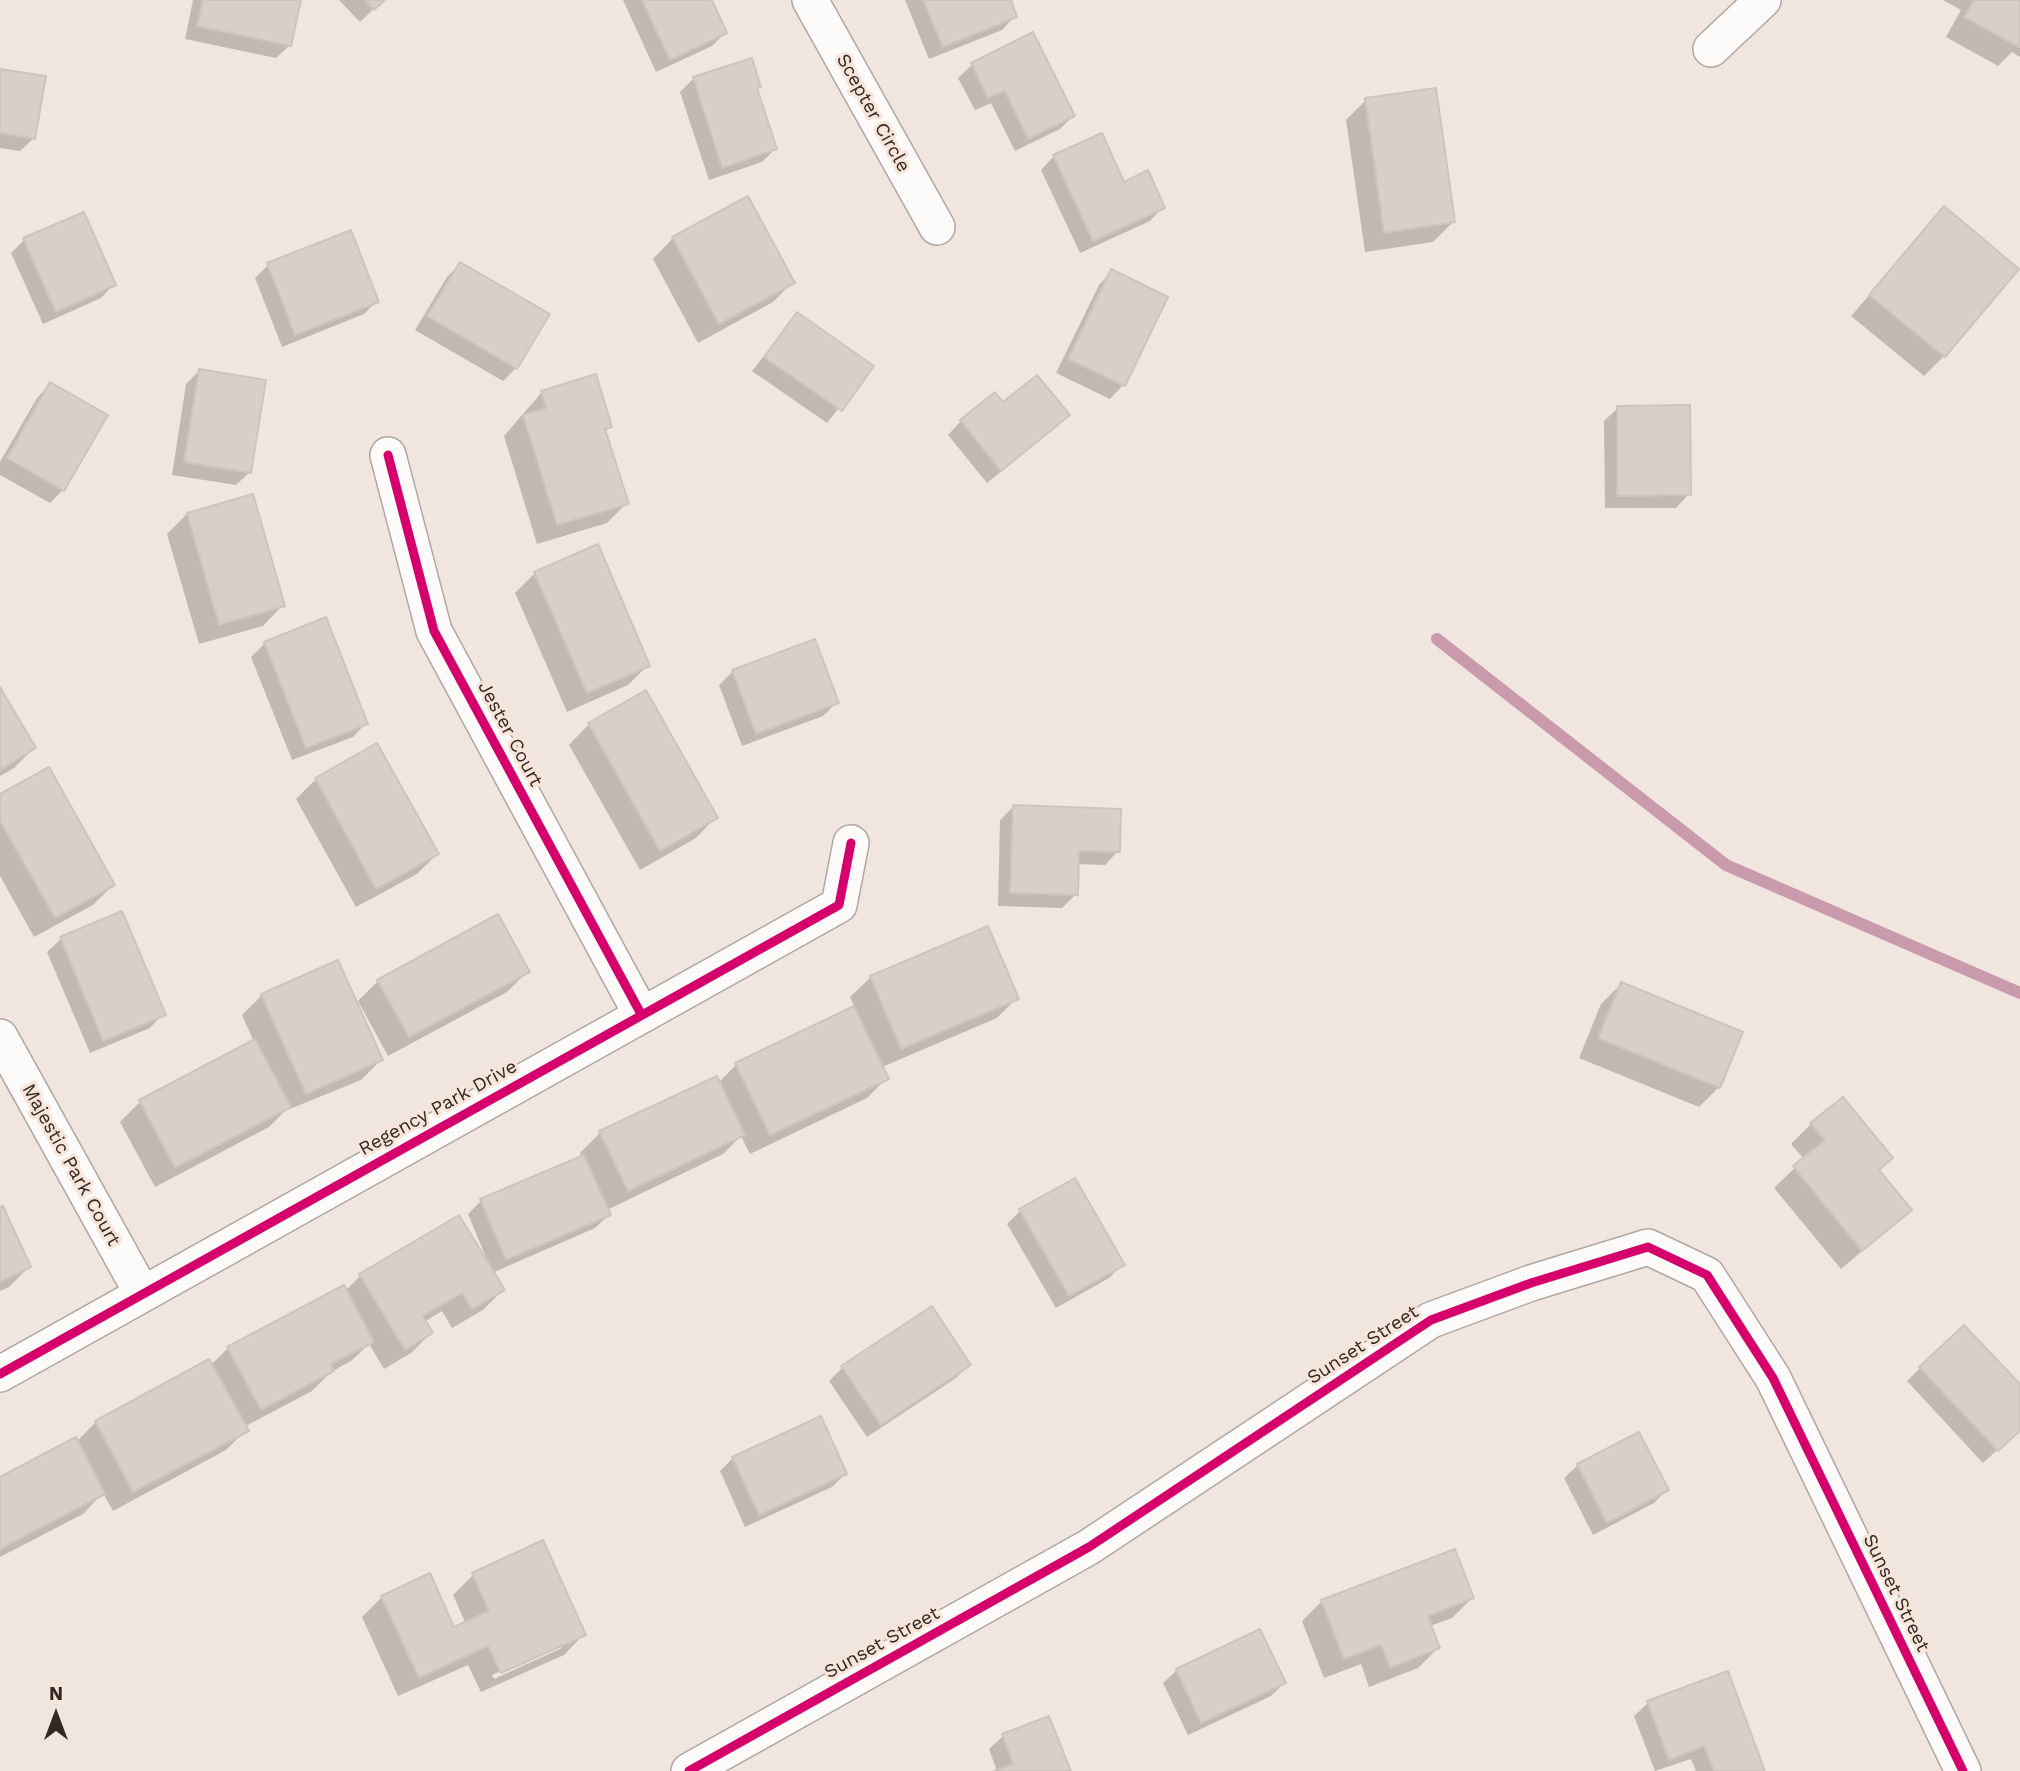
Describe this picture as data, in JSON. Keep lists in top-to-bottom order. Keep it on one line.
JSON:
{"streets":{"street":["Scepter Circle","Jester Court","Regency Park Drive","Majestic Park Court","Sunset Street"]},"crossings":[["Jester Court","Regency Park Drive"],["Regency Park Drive","Majestic Park Court"]],"north":"top"}
